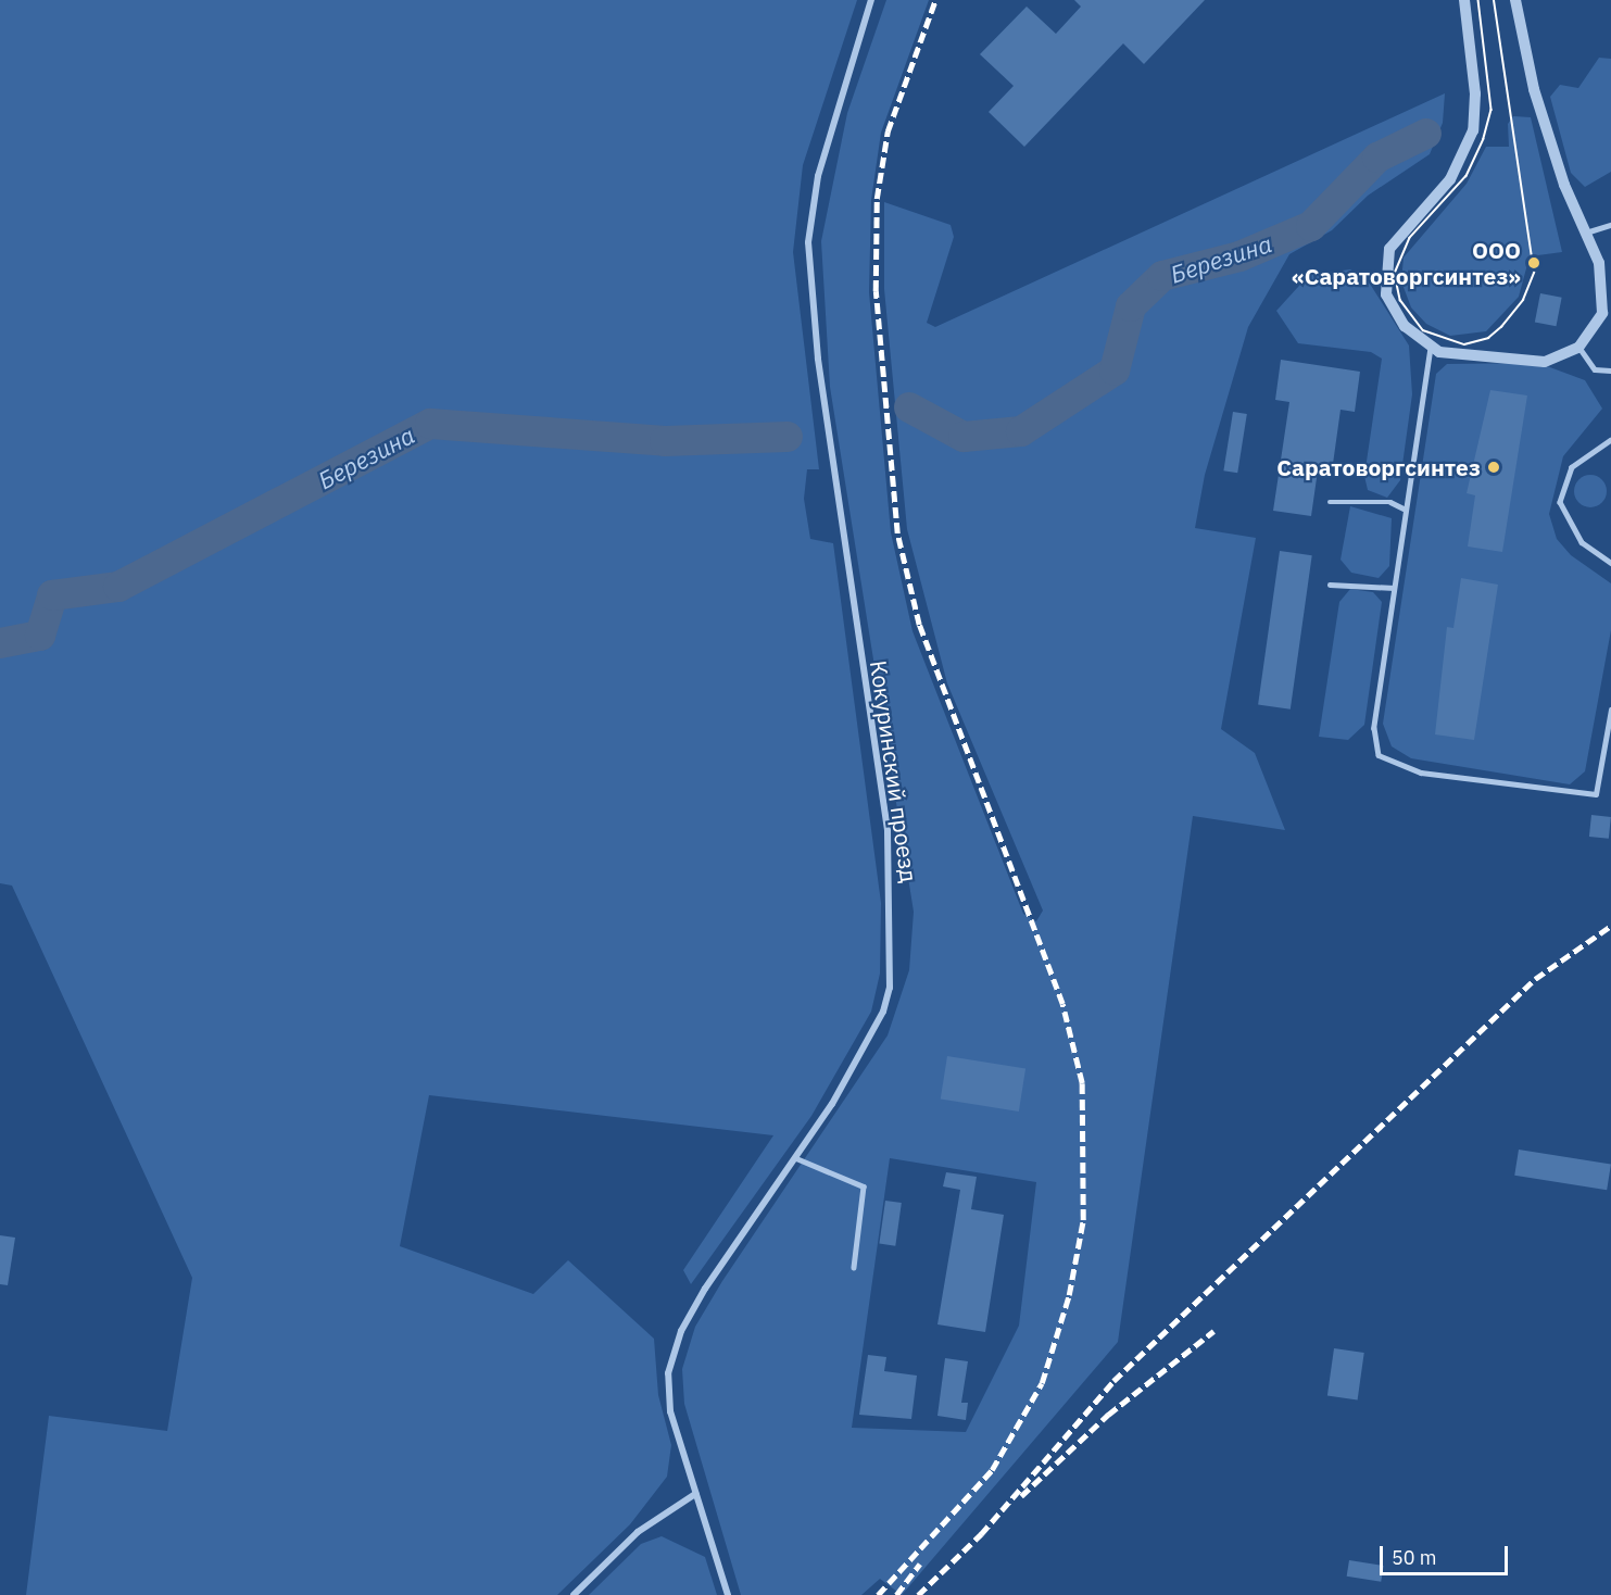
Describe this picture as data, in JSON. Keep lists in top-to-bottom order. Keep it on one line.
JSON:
{"streets":{"street":["Кокуринский проезд"]},"water":["Березина"],"places":["ООО «Саратоворгсинтез»","Саратоворгсинтез"],"scale_bar":"50 m"}
